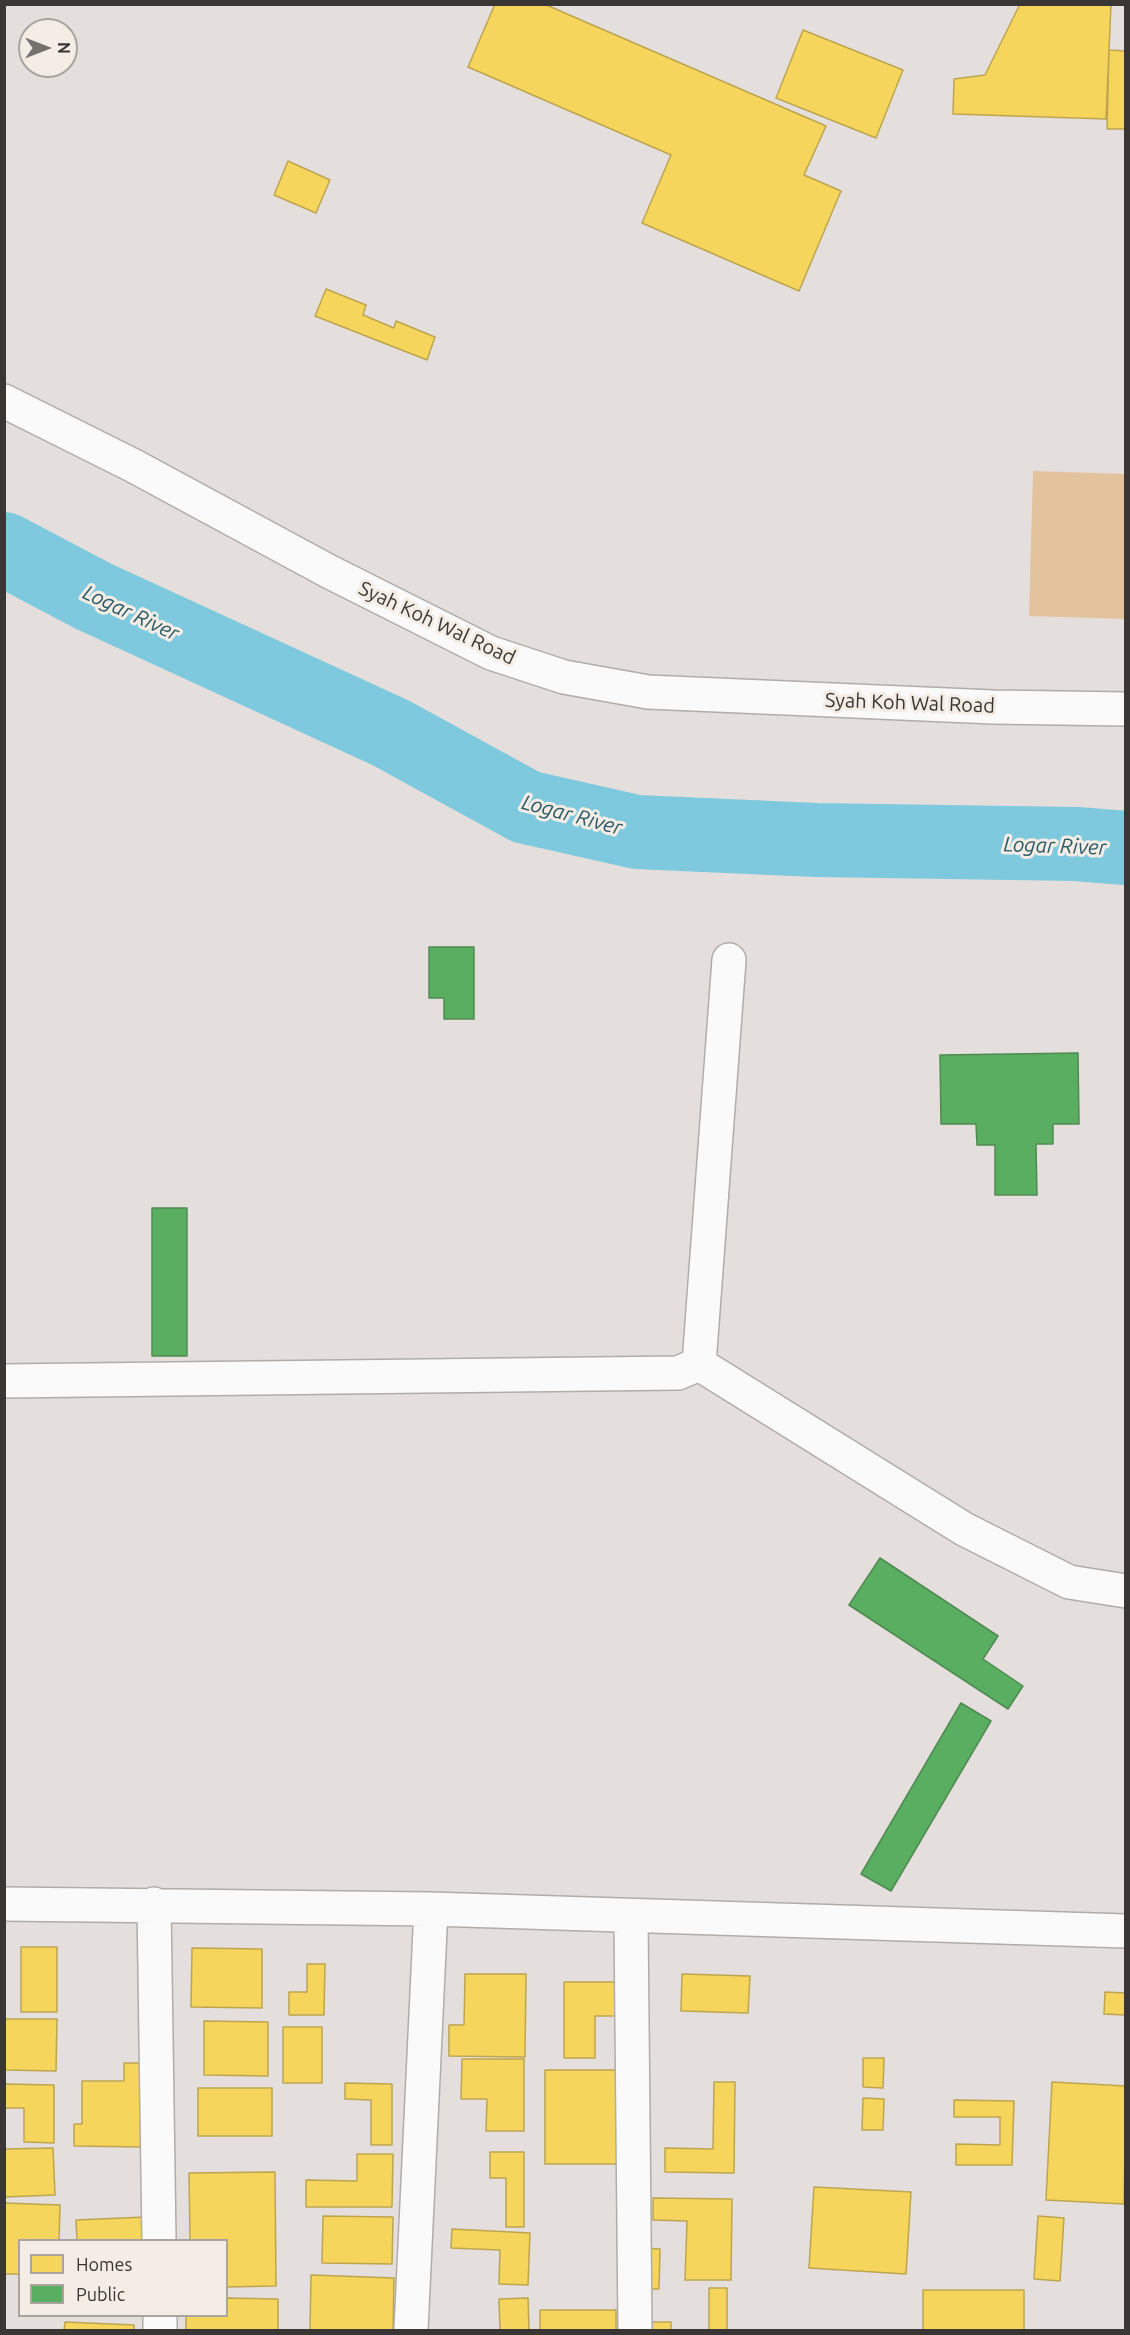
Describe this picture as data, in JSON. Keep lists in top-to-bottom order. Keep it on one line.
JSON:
{"streets":{"street":["Syah Koh Wal Road"]},"water":["Logar River"],"legend":["Homes","Public"],"north":"right"}
